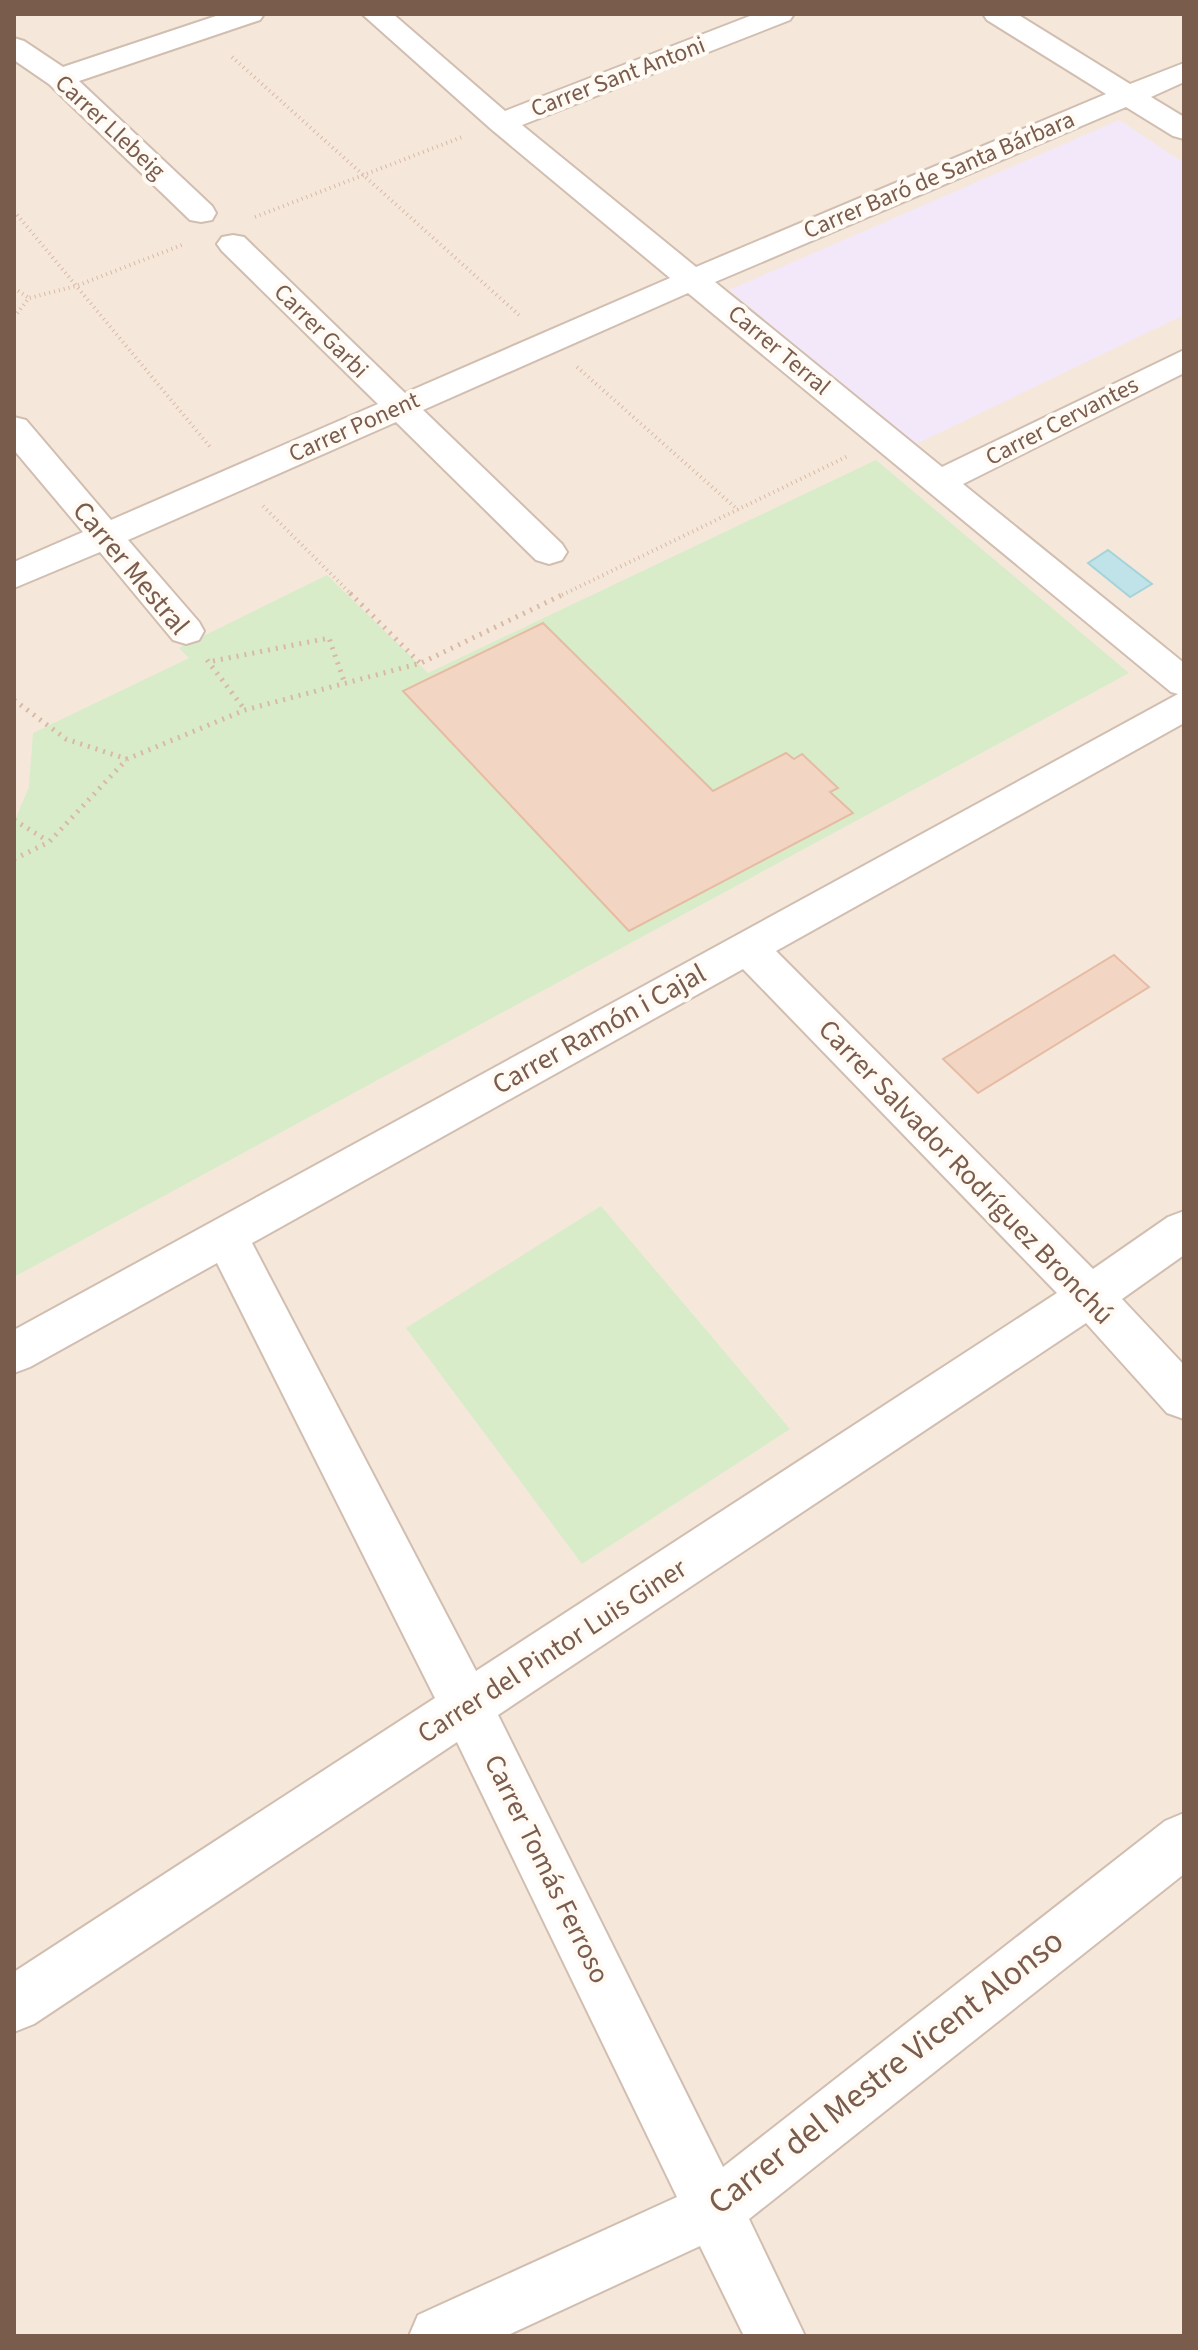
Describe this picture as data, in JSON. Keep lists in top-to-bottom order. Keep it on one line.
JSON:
{"streets":{"street":["Carrer Sant Antoni","Carrer Llebeig","Carrer Baró de Santa Bárbara","Carrer Garbi","Carrer Terral","Carrer Cervantes","Carrer Ponent","Carrer Mestral","Carrer Ramón i Cajal","Carrer Salvador Rodríguez Bronchú","Carrer del Pintor Luis Giner","Carrer Tomás Ferroso","Carrer del Mestre Vicent Alonso"]},"crossings":[["Carrer Sant Antoni","Carrer Terral"],["Carrer Baró de Santa Bárbara","Carrer Terral"],["Carrer Baró de Santa Bárbara","Carrer Ponent"],["Carrer Garbi","Carrer Ponent"],["Carrer Terral","Carrer Cervantes"],["Carrer Terral","Carrer Ponent"],["Carrer Ponent","Carrer Mestral"],["Carrer Ramón i Cajal","Carrer Salvador Rodríguez Bronchú"],["Carrer Ramón i Cajal","Carrer Tomás Ferroso"],["Carrer Salvador Rodríguez Bronchú","Carrer del Pintor Luis Giner"],["Carrer del Pintor Luis Giner","Carrer Tomás Ferroso"],["Carrer Tomás Ferroso","Carrer del Mestre Vicent Alonso"]]}
